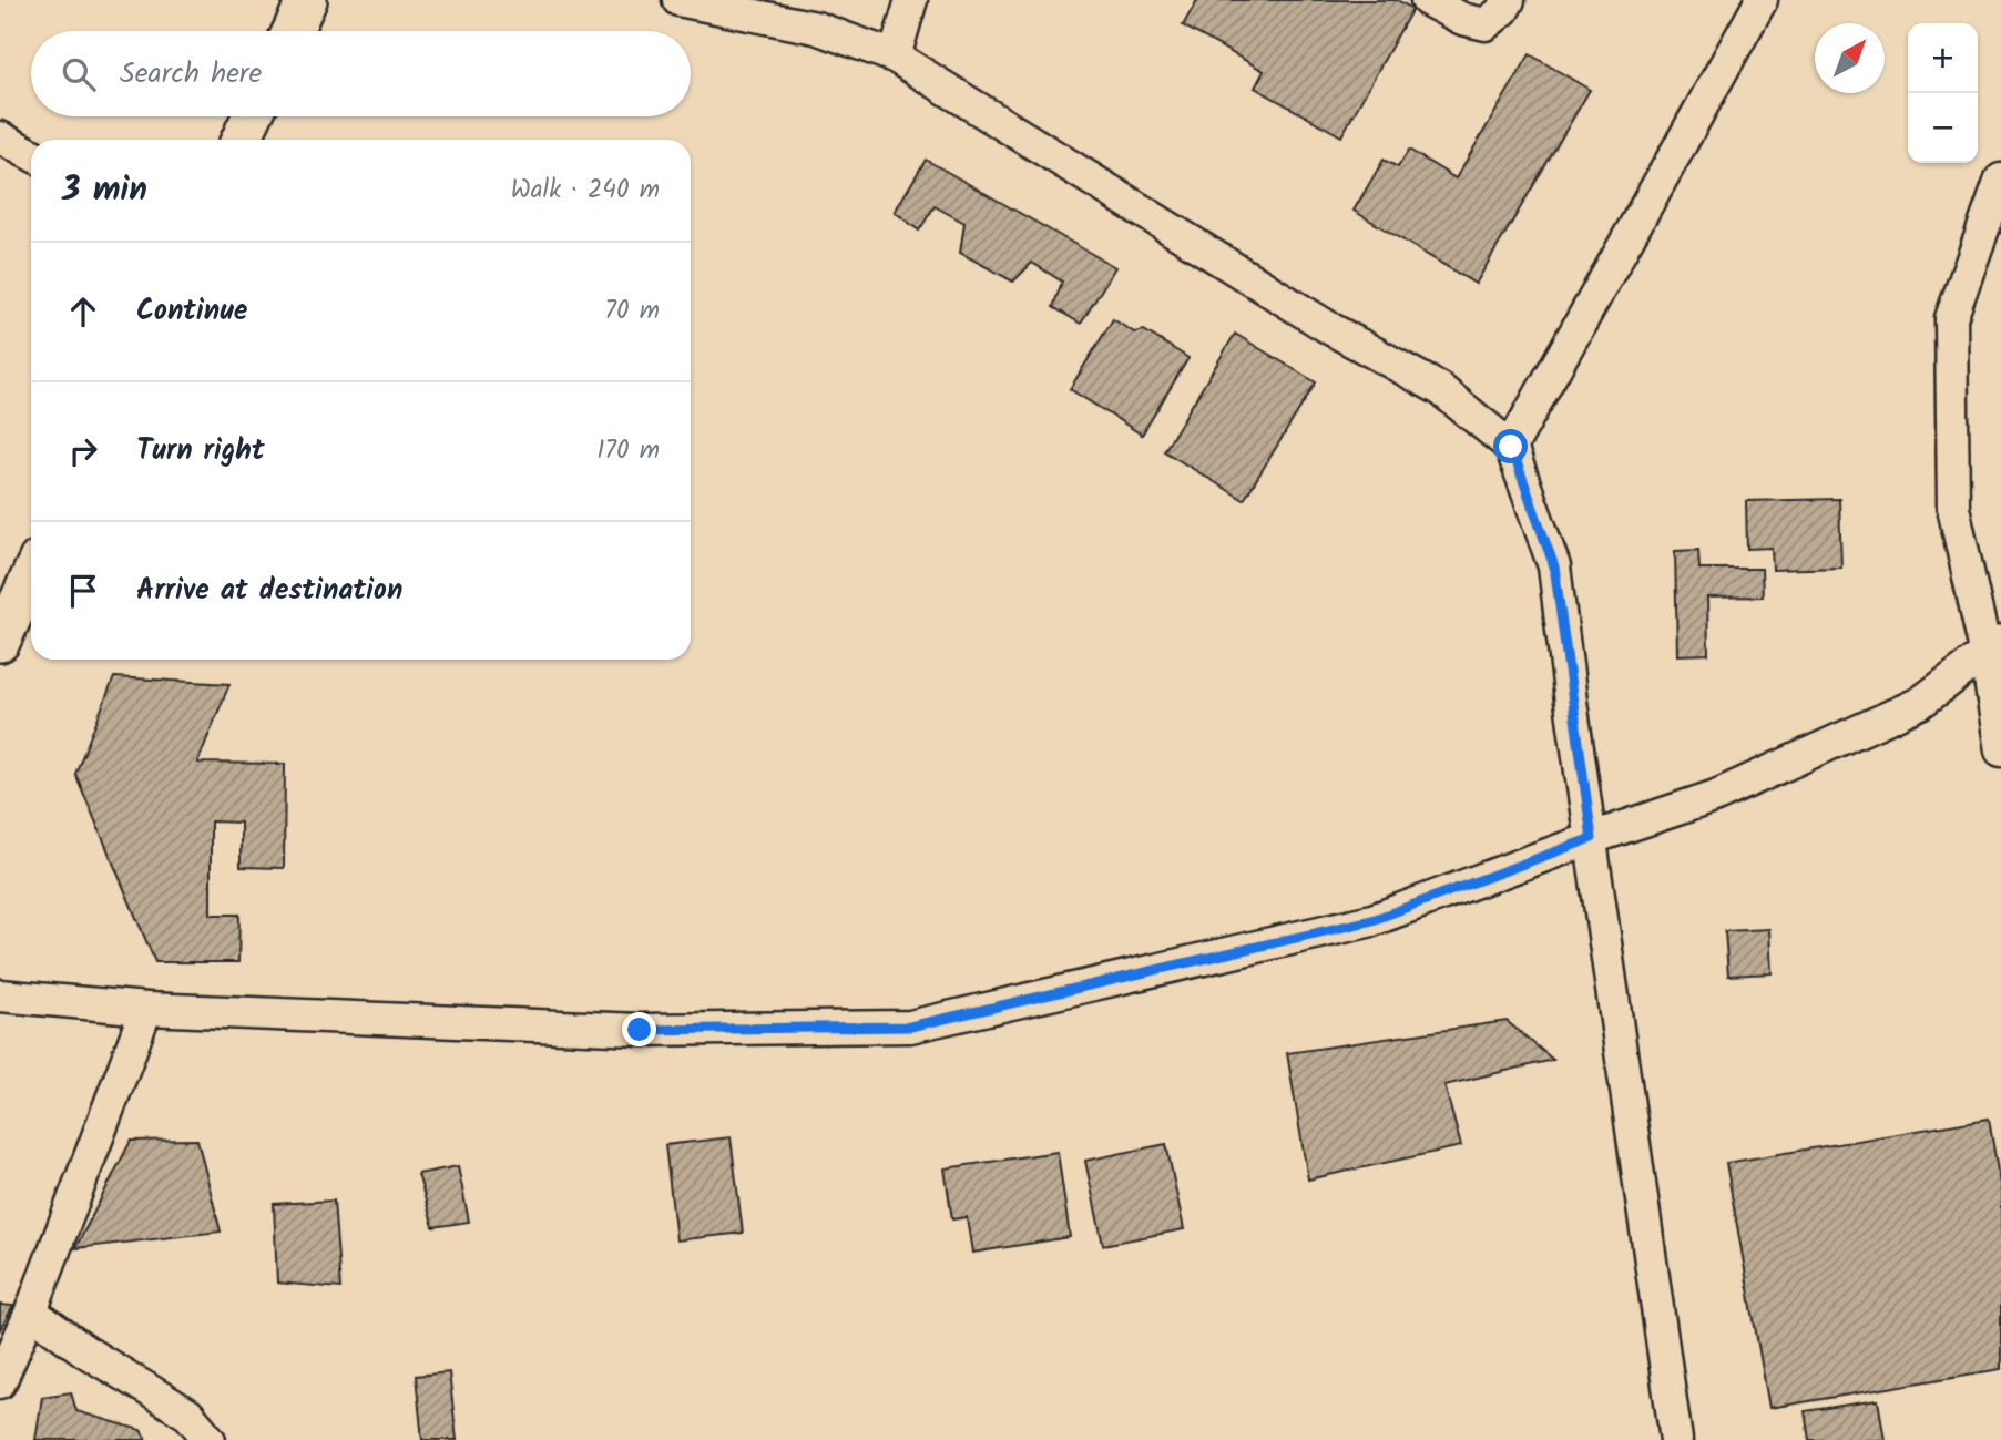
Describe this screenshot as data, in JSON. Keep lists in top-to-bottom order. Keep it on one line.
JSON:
{"north":"top right","page":{"map_buttons":["+","−"],"search":"Search here","heading":["3 min","Walk · 240 m"],"list":[["Continue","70 m"],["Turn right","170 m"],"Arrive at destination"]}}
